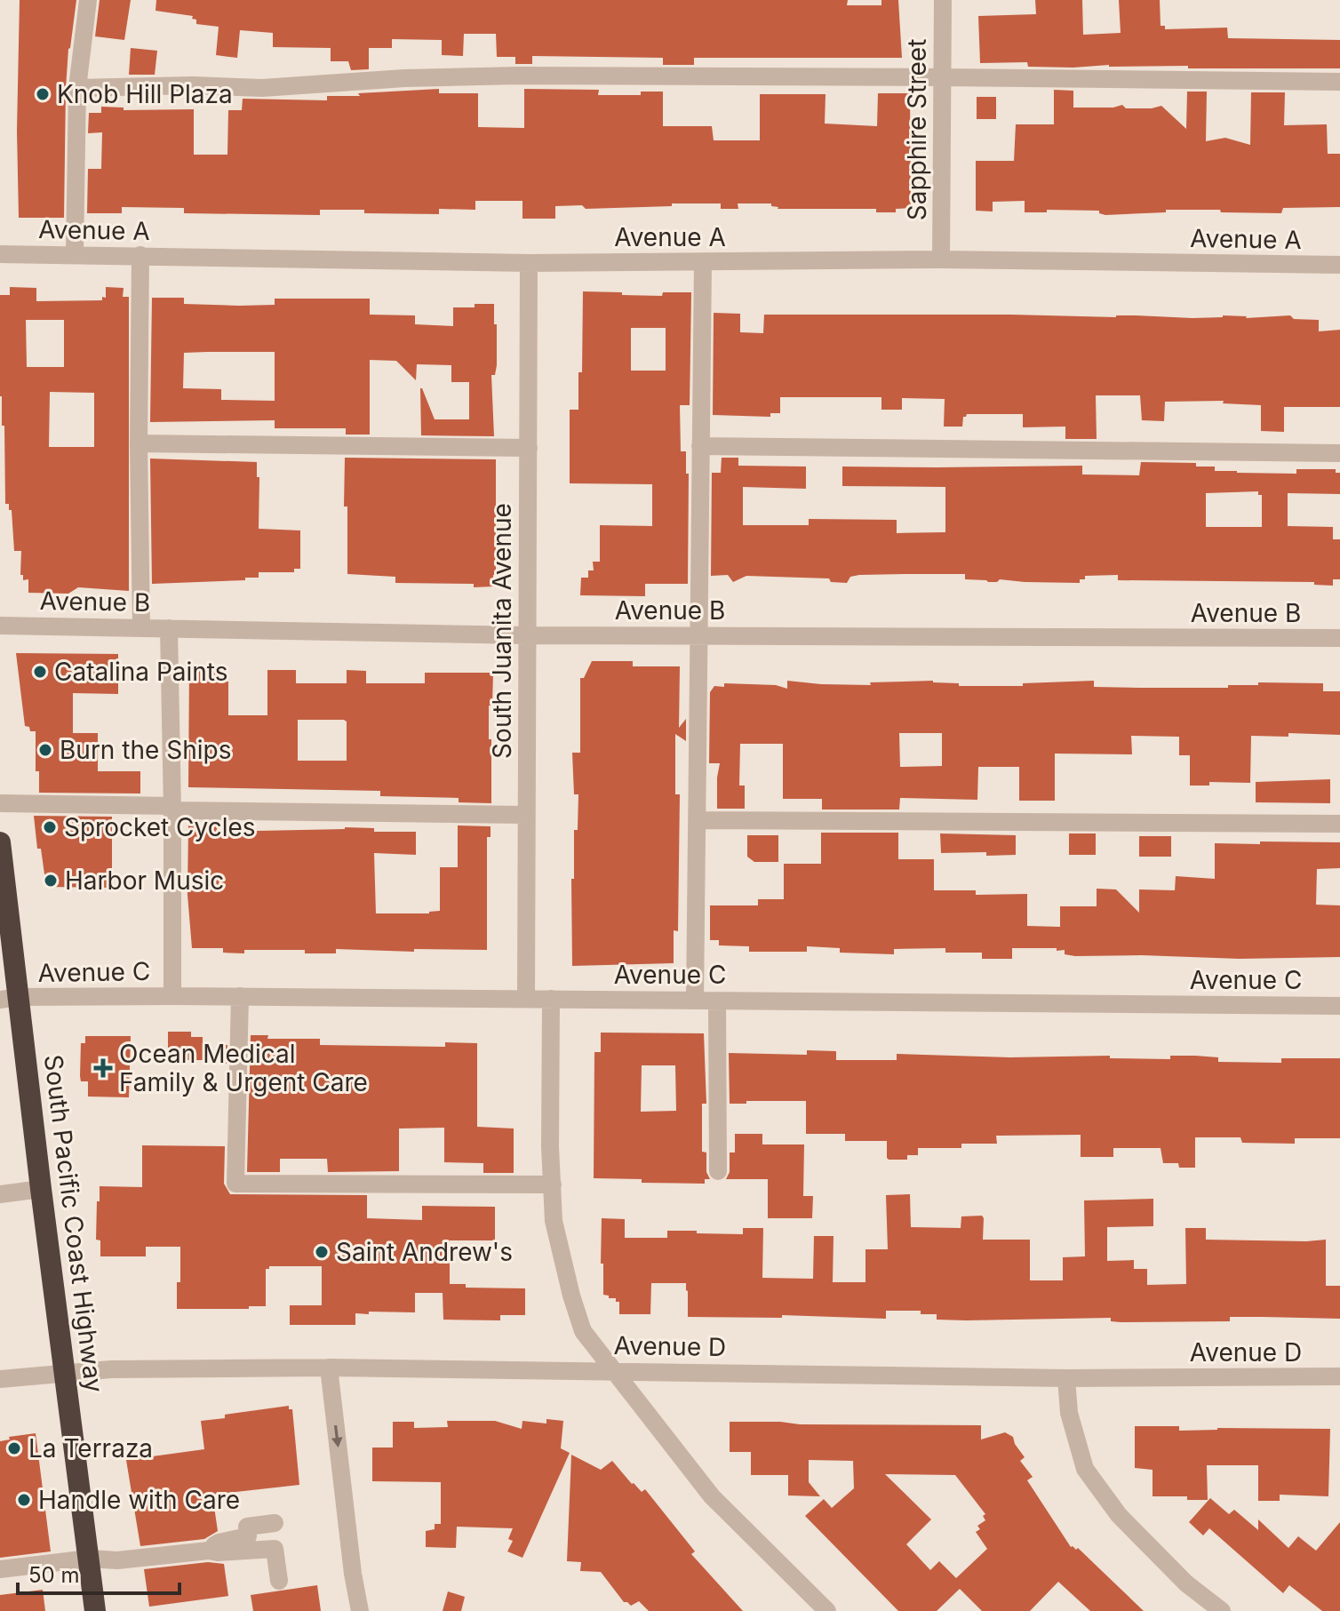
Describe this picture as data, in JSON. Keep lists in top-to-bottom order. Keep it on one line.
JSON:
{"streets":{"highway":["South Pacific Coast Highway"],"street":["Sapphire Street","Avenue A","Avenue B","South Juanita Avenue","Avenue C","Avenue D"]},"crossings":[["Sapphire Street","Avenue A"],["Avenue A","South Juanita Avenue"],["Avenue B","South Juanita Avenue"],["South Juanita Avenue","Avenue C"],["Avenue C","South Pacific Coast Highway"],["South Pacific Coast Highway","Avenue D"]],"places":{"other":["Knob Hill Plaza","Catalina Paints","Burn the Ships","Sprocket Cycles","Harbor Music","Saint Andrew's","La Terraza","Handle with Care"],"health":["Ocean Medical Family & Urgent Care"]},"scale_bar":"50 m"}
